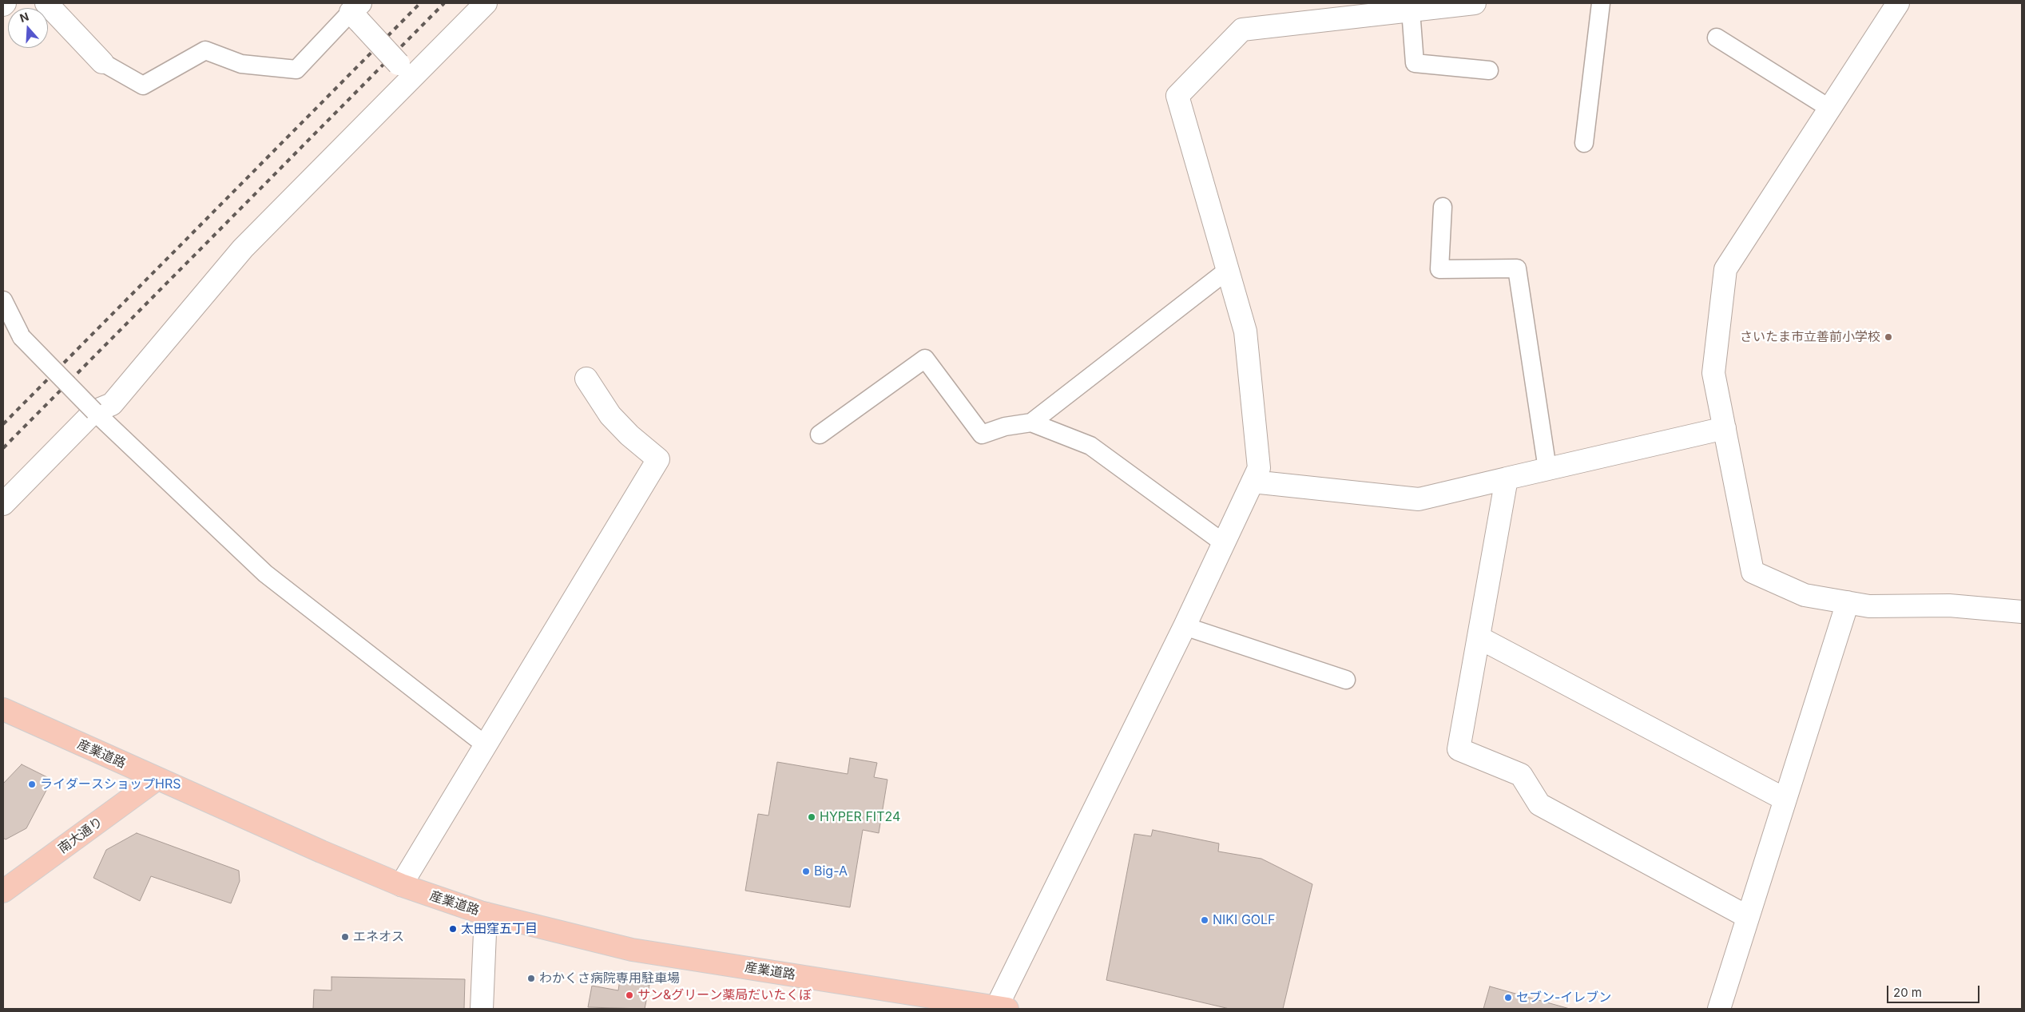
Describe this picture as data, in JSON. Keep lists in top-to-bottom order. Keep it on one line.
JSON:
{"streets":{"main road":["産業道路","南大通り"]},"crossings":[["産業道路","南大通り"]],"places":["さいたま市立善前小学校","ライダースショップHRS","HYPER FIT24","Big-A","NIKI GOLF","太田窪五丁目","エネオス","わかくさ病院専用駐車場","サン&グリーン薬局だいたくぼ","セブン-イレブン"],"scale_bar":"20 m","north":"top"}
